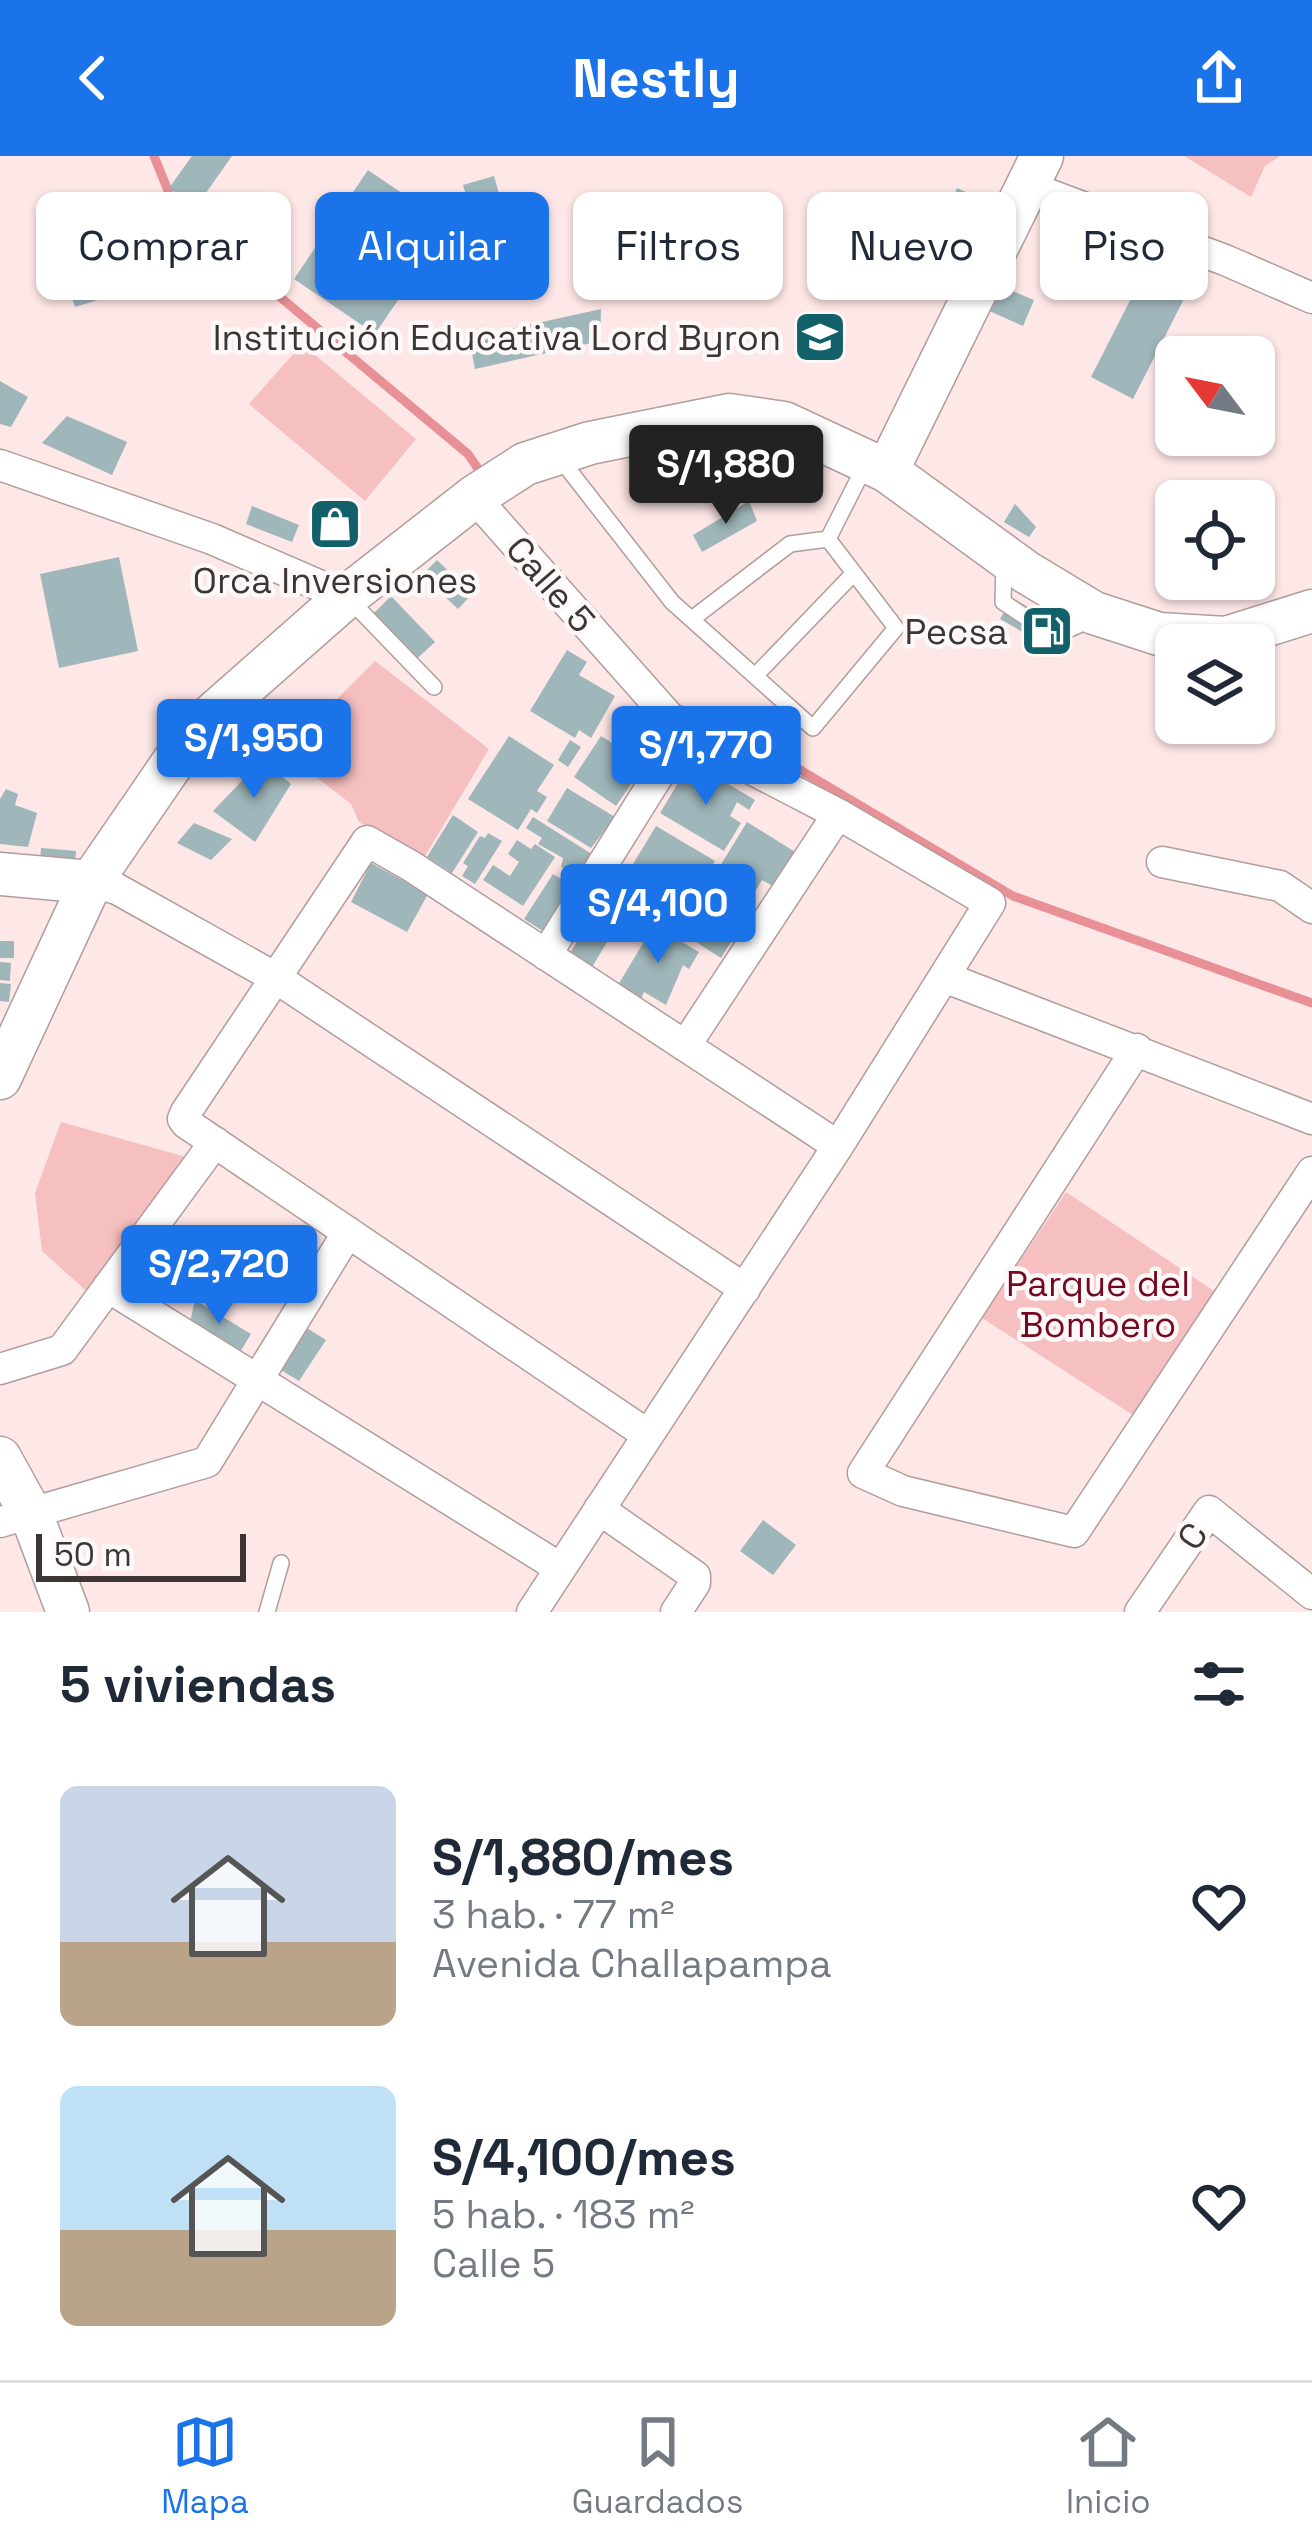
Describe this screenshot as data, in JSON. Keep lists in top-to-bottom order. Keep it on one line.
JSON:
{"streets":{"street":["Calle 5","C"]},"parks":["Parque del Bombero"],"places":{"school or university":["Institución Educativa Lord Byron"],"shop":["Orca Inversiones"],"fuel station":["Pecsa"]},"scale_bar":"50 m","north":"top left","page":{"header":"Nestly","chip":["Comprar","Alquilar","Filtros","Nuevo","Piso"],"price":["S/1,880","S/1,950","S/1,770","S/4,100","S/2,720"],"scale":"50 m","heading":"5 viviendas","list":[{"name":"S/1,880/mes","note":"3 hab. · 77 m² · Avenida Challapampa"},{"name":"S/4,100/mes","note":"5 hab. · 183 m² · Calle 5"}],"tabs":["Mapa","Guardados","Inicio"]}}
